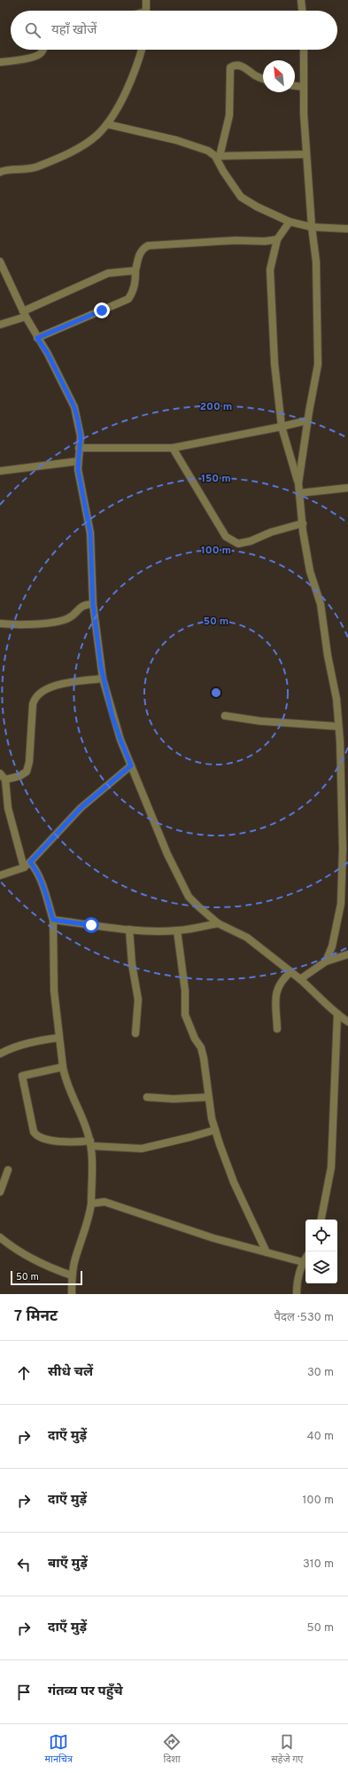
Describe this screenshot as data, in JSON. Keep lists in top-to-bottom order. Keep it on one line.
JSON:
{"scale_bar":"50 m","north":"top left","page":{"search":"यहाँ खोजें","scale":"50 m","heading":["7 मिनट","पैदल · 530 m"],"list":[["सीधे चलें","30 m"],["दाएँ मुड़ें","40 m"],["दाएँ मुड़ें","100 m"],["बाएँ मुड़ें","310 m"],["दाएँ मुड़ें","50 m"],"गंतव्य पर पहुँचे"],"nav":["मानचित्र","दिशा","सहेजे गए"]},"rings":["200 m","150 m","100 m","50 m"]}
